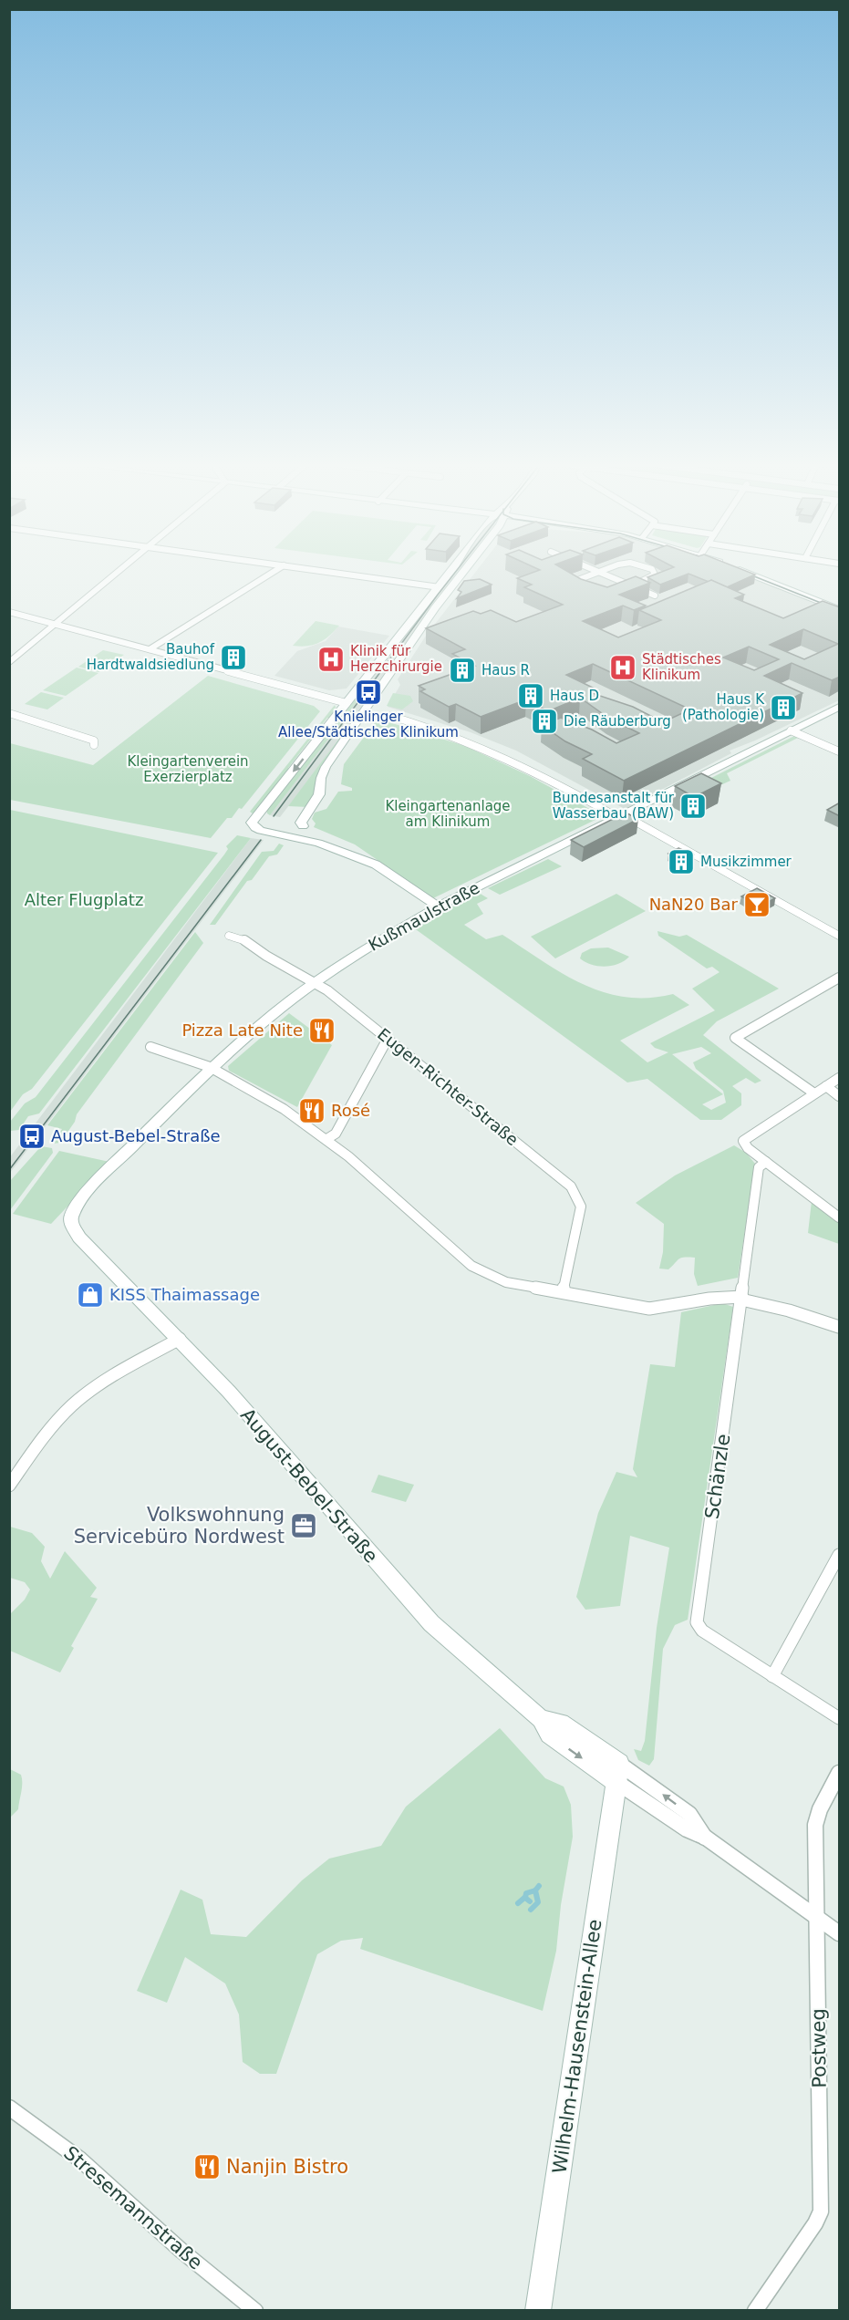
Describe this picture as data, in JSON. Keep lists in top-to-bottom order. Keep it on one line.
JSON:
{"streets":{"street":["Kußmaulstraße","Eugen-Richter-Straße","Schänzle","August-Bebel-Straße","Wilhelm-Hausenstein-Allee","Postweg","Stresemannstraße"]},"crossings":[["Kußmaulstraße","Eugen-Richter-Straße"],["Kußmaulstraße","August-Bebel-Straße"],["August-Bebel-Straße","Wilhelm-Hausenstein-Allee"]],"parks":["Kleingartenverein Exerzierplatz","Kleingartenanlage am Klinikum","Alter Flugplatz"],"places":{"building":["Bauhof Hardtwaldsiedlung","Haus R","Haus D","Haus K (Pathologie)","Die Räuberburg","Bundesanstalt für Wasserbau (BAW)","Musikzimmer"],"hospital":["Klinik für Herzchirurgie","Städtisches Klinikum"],"bus stop":["Knielinger Allee/Städtisches Klinikum","August-Bebel-Straße"],"bar":["NaN20 Bar"],"restaurant":["Pizza Late Nite","Rosé","Nanjin Bistro"],"shop":["KISS Thaimassage"],"office":["Volkswohnung Servicebüro Nordwest"]}}
